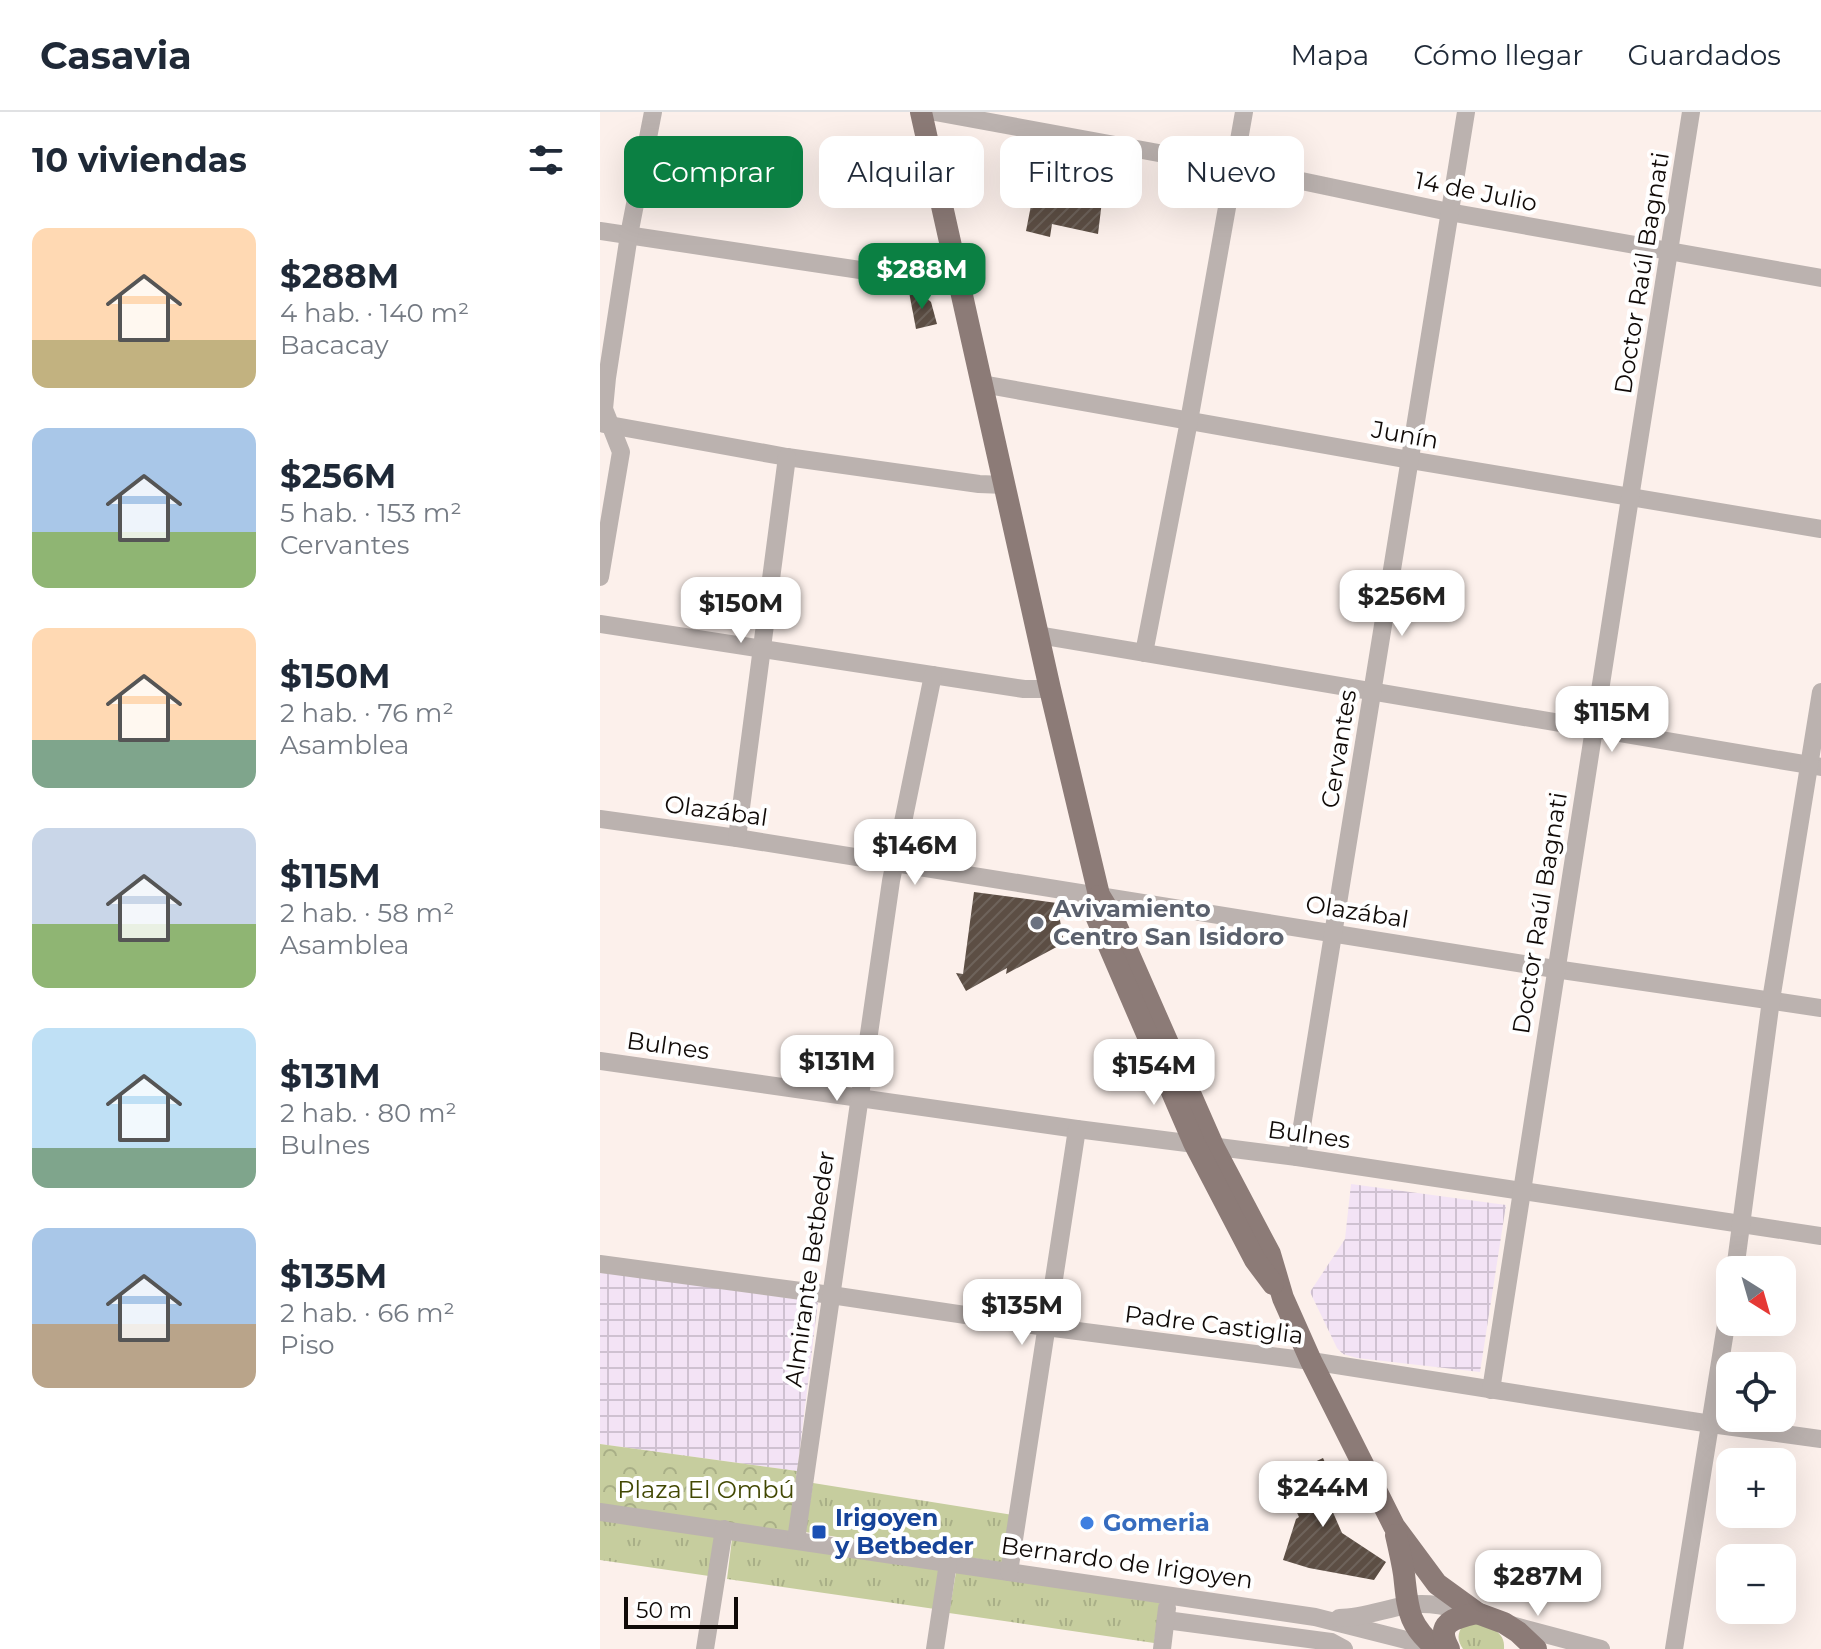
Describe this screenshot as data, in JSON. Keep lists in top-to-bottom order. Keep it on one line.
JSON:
{"streets":{"main road":["Bernardo de Irigoyen"],"street":["14 de Julio","Doctor Raúl Bagnati","Junín","Cervantes","Olazábal","Bulnes","Almirante Betbeder","Padre Castiglia"]},"crossings":[["14 de Julio","Doctor Raúl Bagnati"],["14 de Julio","Cervantes"],["Doctor Raúl Bagnati","Junín"],["Doctor Raúl Bagnati","Olazábal"],["Doctor Raúl Bagnati","Bulnes"],["Doctor Raúl Bagnati","Padre Castiglia"],["Junín","Cervantes"],["Cervantes","Olazábal"],["Cervantes","Bulnes"],["Olazábal","Almirante Betbeder"],["Bulnes","Almirante Betbeder"],["Almirante Betbeder","Padre Castiglia"],["Almirante Betbeder","Bernardo de Irigoyen"]],"parks":["Plaza El Ombú"],"places":{"other":["Avivamiento Centro San Isidoro","Gomeria"],"transit":["Irigoyen y Betbeder"]},"scale_bar":"50 m","north":"bottom right","page":{"header":"Casavia","nav":["Mapa","Cómo llegar","Guardados"],"heading":"10 viviendas","chip":["Comprar","Alquilar","Filtros","Nuevo"],"list":[{"name":"$288M","note":"4 hab. · 140 m² · Bacacay"},{"name":"$256M","note":"5 hab. · 153 m² · Cervantes"},{"name":"$150M","note":"2 hab. · 76 m² · Asamblea"},{"name":"$115M","note":"2 hab. · 58 m² · Asamblea"},{"name":"$131M","note":"2 hab. · 80 m² · Bulnes"},{"name":"$135M","note":"2 hab. · 66 m² · Piso"}],"price":["$288M","$256M","$150M","$115M","$146M","$131M","$154M","$135M","$244M","$287M"],"map_buttons":["+","−"],"scale":"50 m"}}
